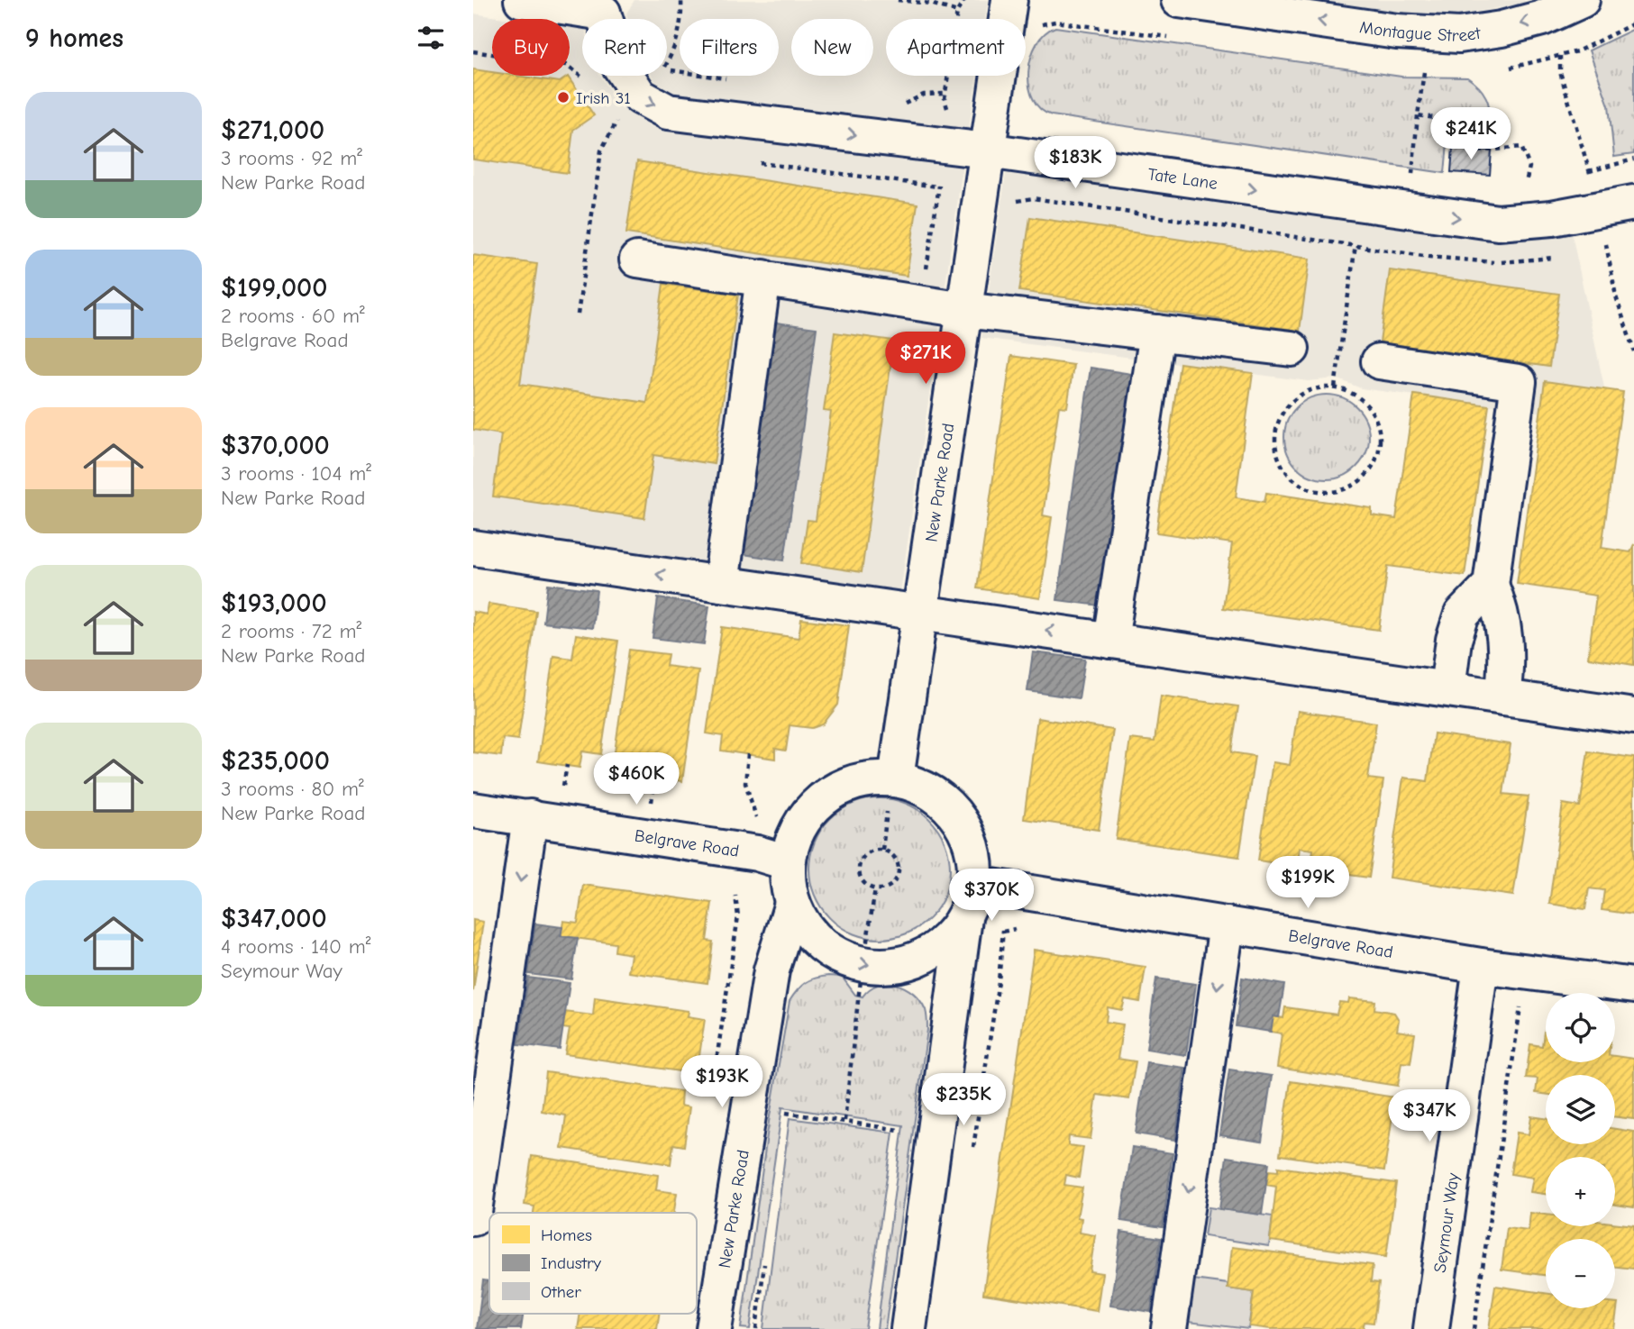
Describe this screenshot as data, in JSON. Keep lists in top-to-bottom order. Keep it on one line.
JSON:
{"streets":{"street":["Montague Street","Tate Lane","New Parke Road","Belgrave Road","Seymour Way"]},"crossings":[["Tate Lane","New Parke Road"],["Belgrave Road","Seymour Way"]],"one_way":["Montague Street"],"places":["Irish 31"],"legend":["Homes","Industry","Other"],"page":{"heading":"9 homes","chip":["Buy","Rent","Filters","New","Apartment"],"list":[{"name":"$271,000","note":"3 rooms · 92 m² · New Parke Road"},{"name":"$199,000","note":"2 rooms · 60 m² · Belgrave Road"},{"name":"$370,000","note":"3 rooms · 104 m² · New Parke Road"},{"name":"$193,000","note":"2 rooms · 72 m² · New Parke Road"},{"name":"$235,000","note":"3 rooms · 80 m² · New Parke Road"},{"name":"$347,000","note":"4 rooms · 140 m² · Seymour Way"}],"price":["$241K","$183K","$271K","$460K","$199K","$370K","$193K","$235K","$347K"],"map_buttons":["+","−"]}}
